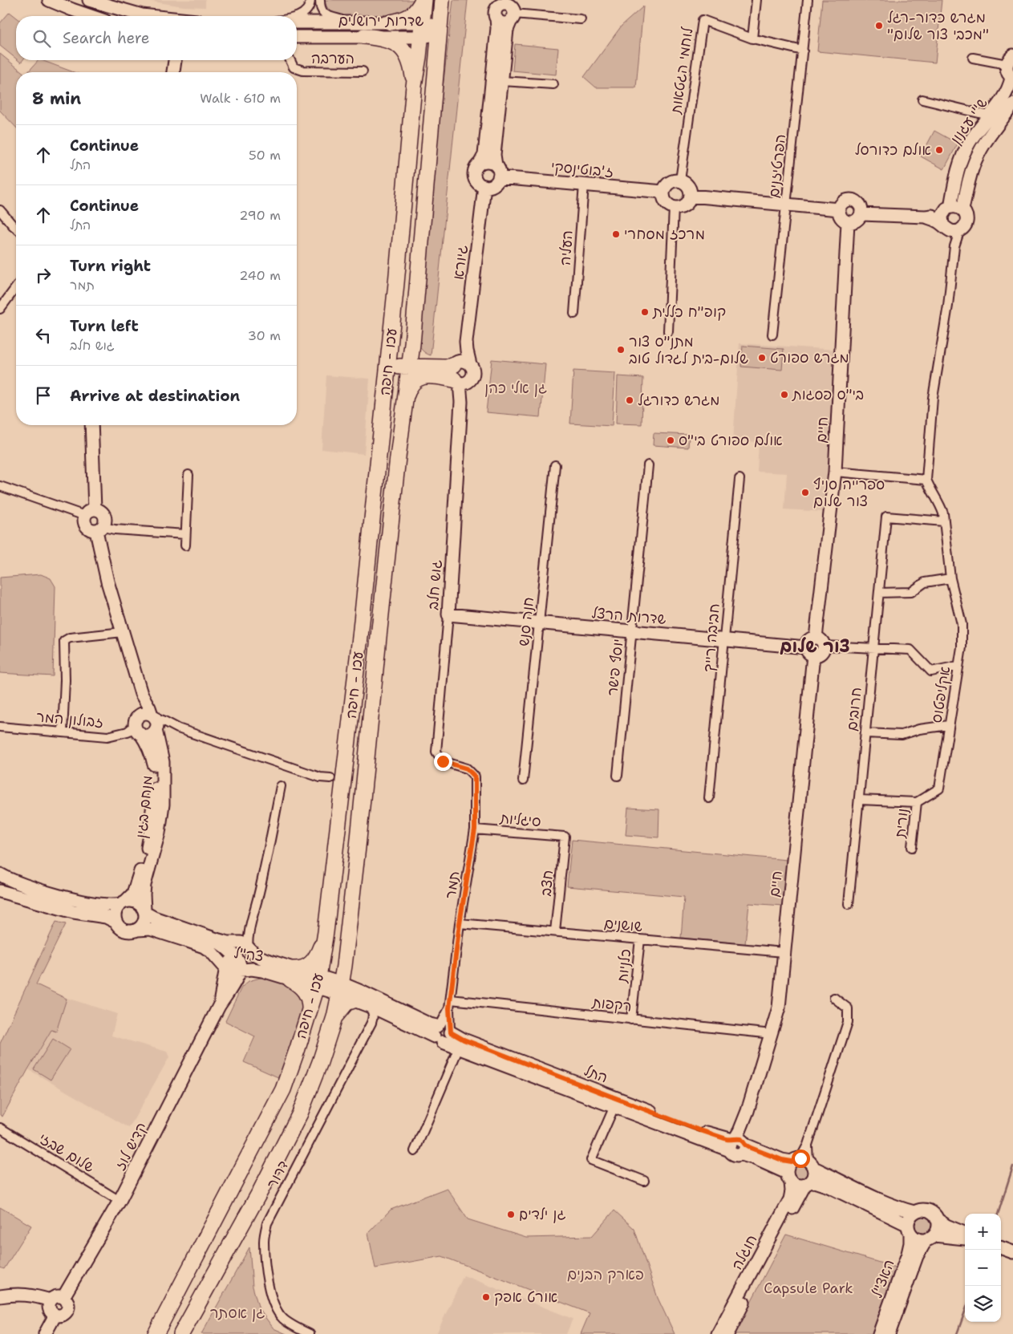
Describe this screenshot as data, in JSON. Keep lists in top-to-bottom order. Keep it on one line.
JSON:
{"streets":{"highway":["עכו - חיפה"],"street":["שדרות ירושלים","הערבה","לוחמי הגטאות","ש\"י עגנון","הפרטיזנים","ז'בוטינסקי","העליה","גיורא","חיים","גוש חלב","שדרות הרצל","חנה סנש","חביבה רייך","יוסף פישר","אקליפטוס","חרובים","זבולון המר","מנחם בגין","סיגליות","נורית","חצב","תמר","שושנים","צה\"ל","כלניות","רקפות","התל","קדיש לוז","שלום שבזי","דרור","חוגלה","האצ\"ל"]},"crossings":[["שדרות ירושלים","עכו - חיפה"],["לוחמי הגטאות","הפרטיזנים"],["לוחמי הגטאות","ז'בוטינסקי"],["ז'בוטינסקי","העליה"],["ז'בוטינסקי","גיורא"],["גיורא","גוש חלב"],["עכו - חיפה","צה\"ל"],["עכו - חיפה","התל"],["חיים","שדרות הרצל"],["חיים","שושנים"],["חיים","רקפות"],["חיים","התל"],["גוש חלב","שדרות הרצל"],["גוש חלב","תמר"],["שדרות הרצל","חנה סנש"],["שדרות הרצל","חביבה רייך"],["שדרות הרצל","יוסף פישר"],["אקליפטוס","חרובים"],["אקליפטוס","נורית"],["זבולון המר","מנחם בגין"],["מנחם בגין","צה\"ל"],["סיגליות","חצב"],["סיגליות","תמר"],["חצב","שושנים"],["תמר","שושנים"],["תמר","רקפות"],["תמר","התל"],["שושנים","כלניות"],["צה\"ל","התל"],["צה\"ל","קדיש לוז"],["כלניות","רקפות"],["התל","חוגלה"],["התל","האצ\"ל"],["קדיש לוז","שלום שבזי"]],"districts":["צור שלום"],"parks":["גן אלי כהן","פארק הבנים","Capsule Park","גן אסתר"],"places":["מגרש כדור-רגל \"מכבי צור שלום\"","אולם כדורסל","מרכז מסחרי","קופ\"ח כללית","מתנ\"ס צור שלום-בית לגדול טוב","מגרש ספורט","בי\"ס פסגות","מגרש כדורגל","אולם ספורט בי\"ס","ספרייה סניף צור שלום","גן ילדים","אורט אפק"],"page":{"search":"Search here","heading":["8 min","Walk · 610 m"],"list":[["Continue","התל","50 m"],["Continue","התל","290 m"],["Turn right","תמר","240 m"],["Turn left","גוש חלב","30 m"],"Arrive at destination"],"map_buttons":["+","−"]}}
